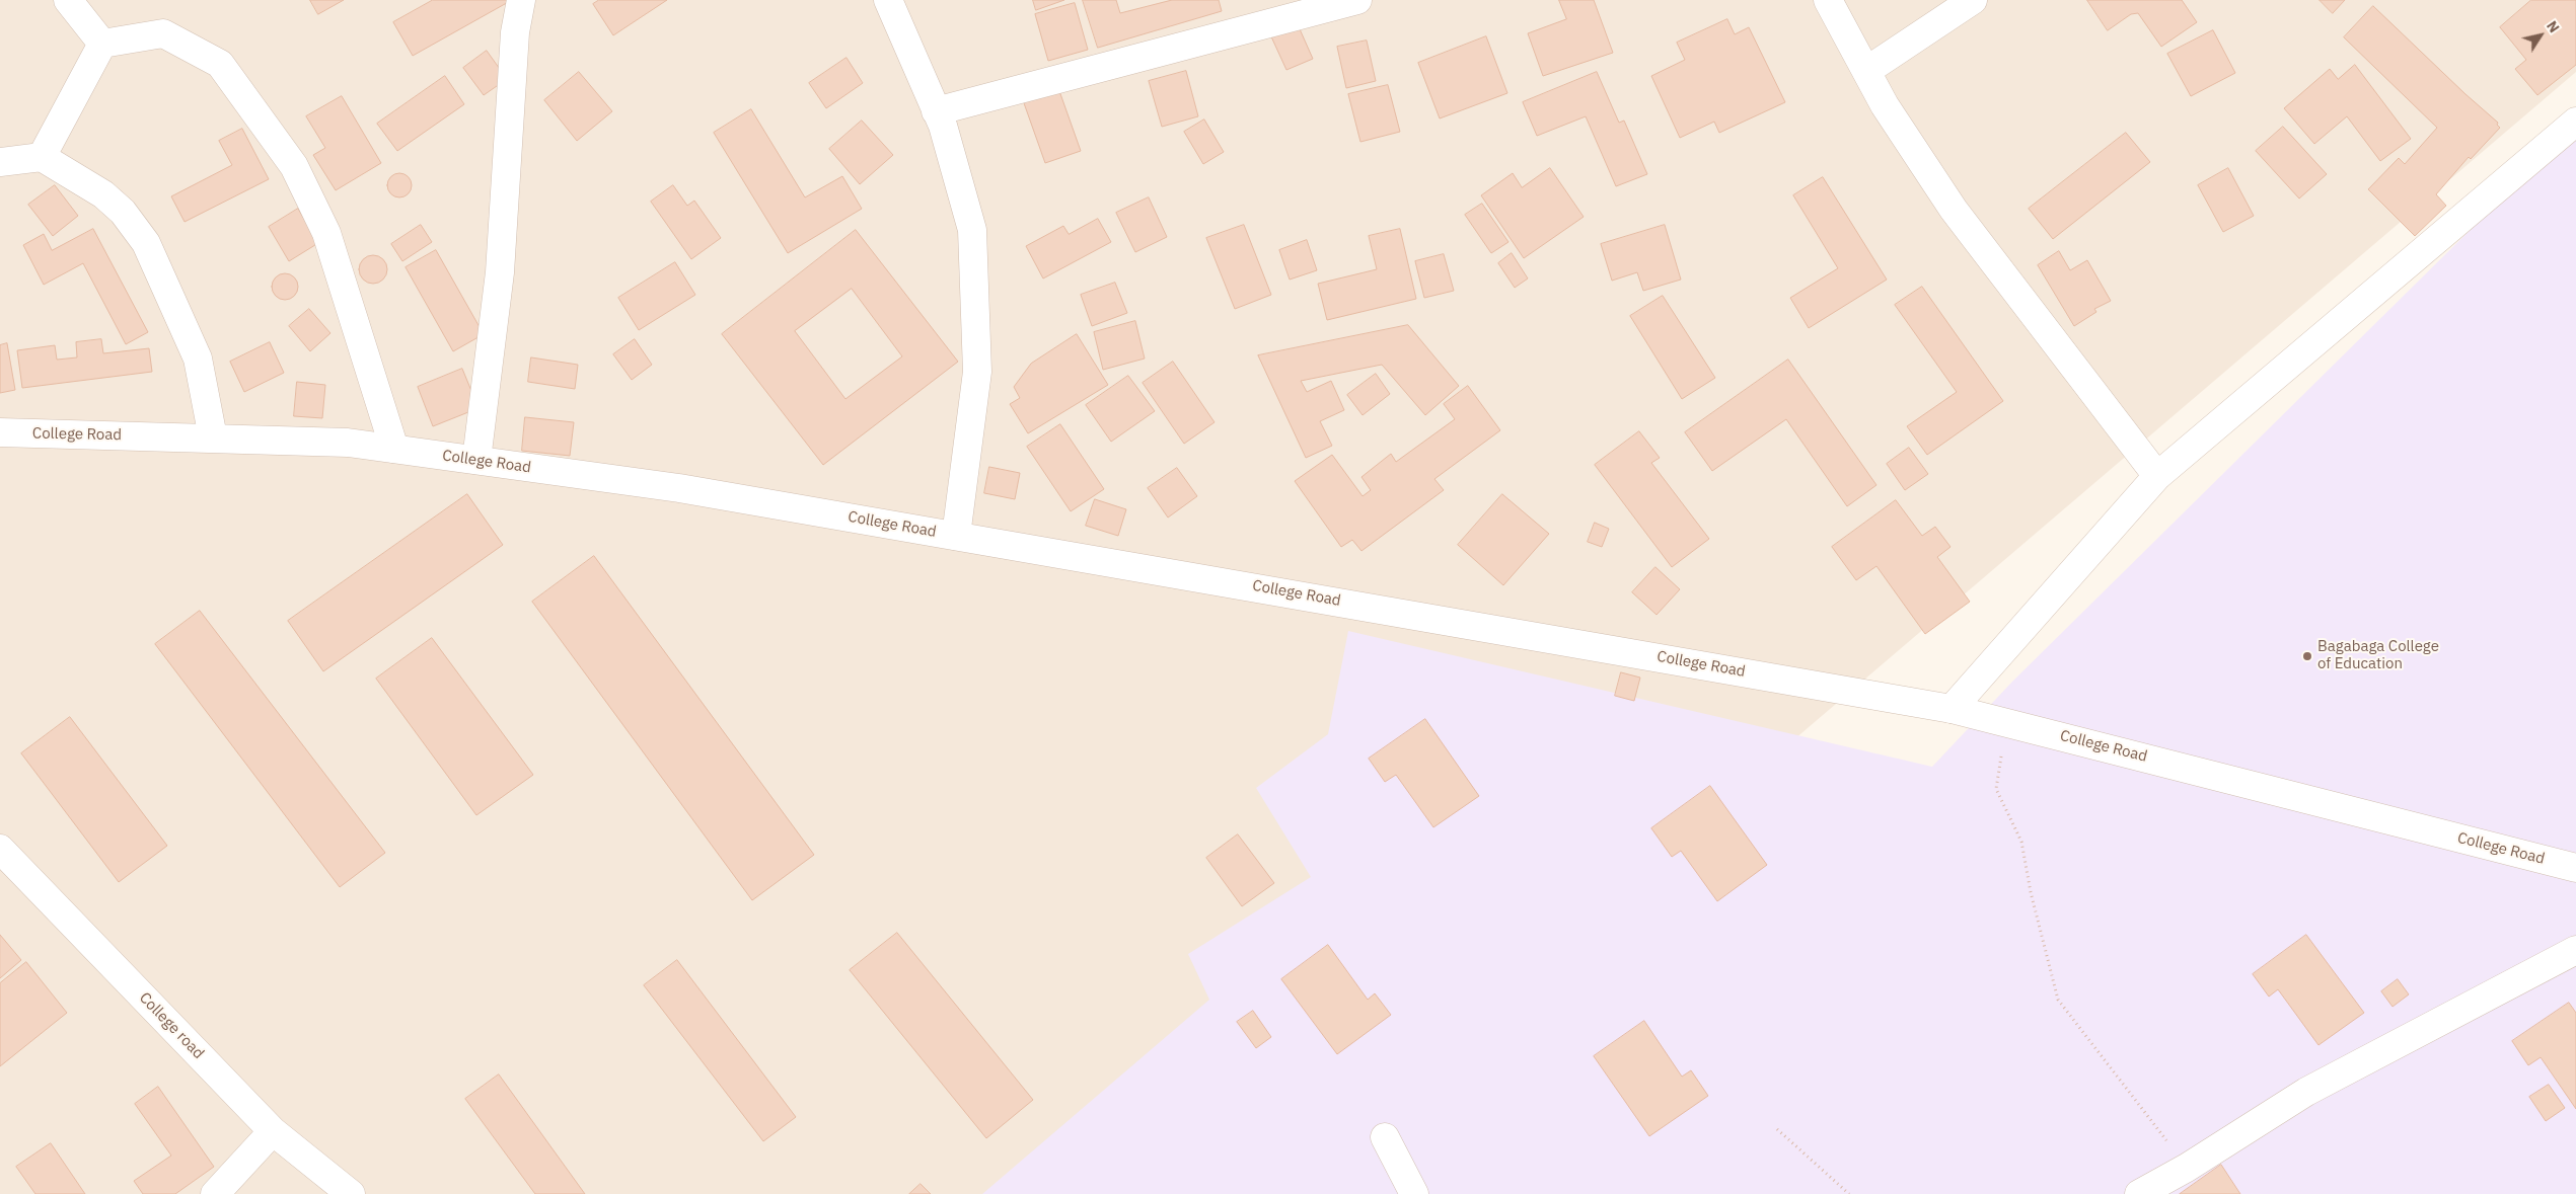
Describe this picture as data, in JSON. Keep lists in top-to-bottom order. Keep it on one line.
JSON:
{"streets":{"street":["College Road","College road"]},"places":["Bagabaga College of Education"],"north":"top right"}
